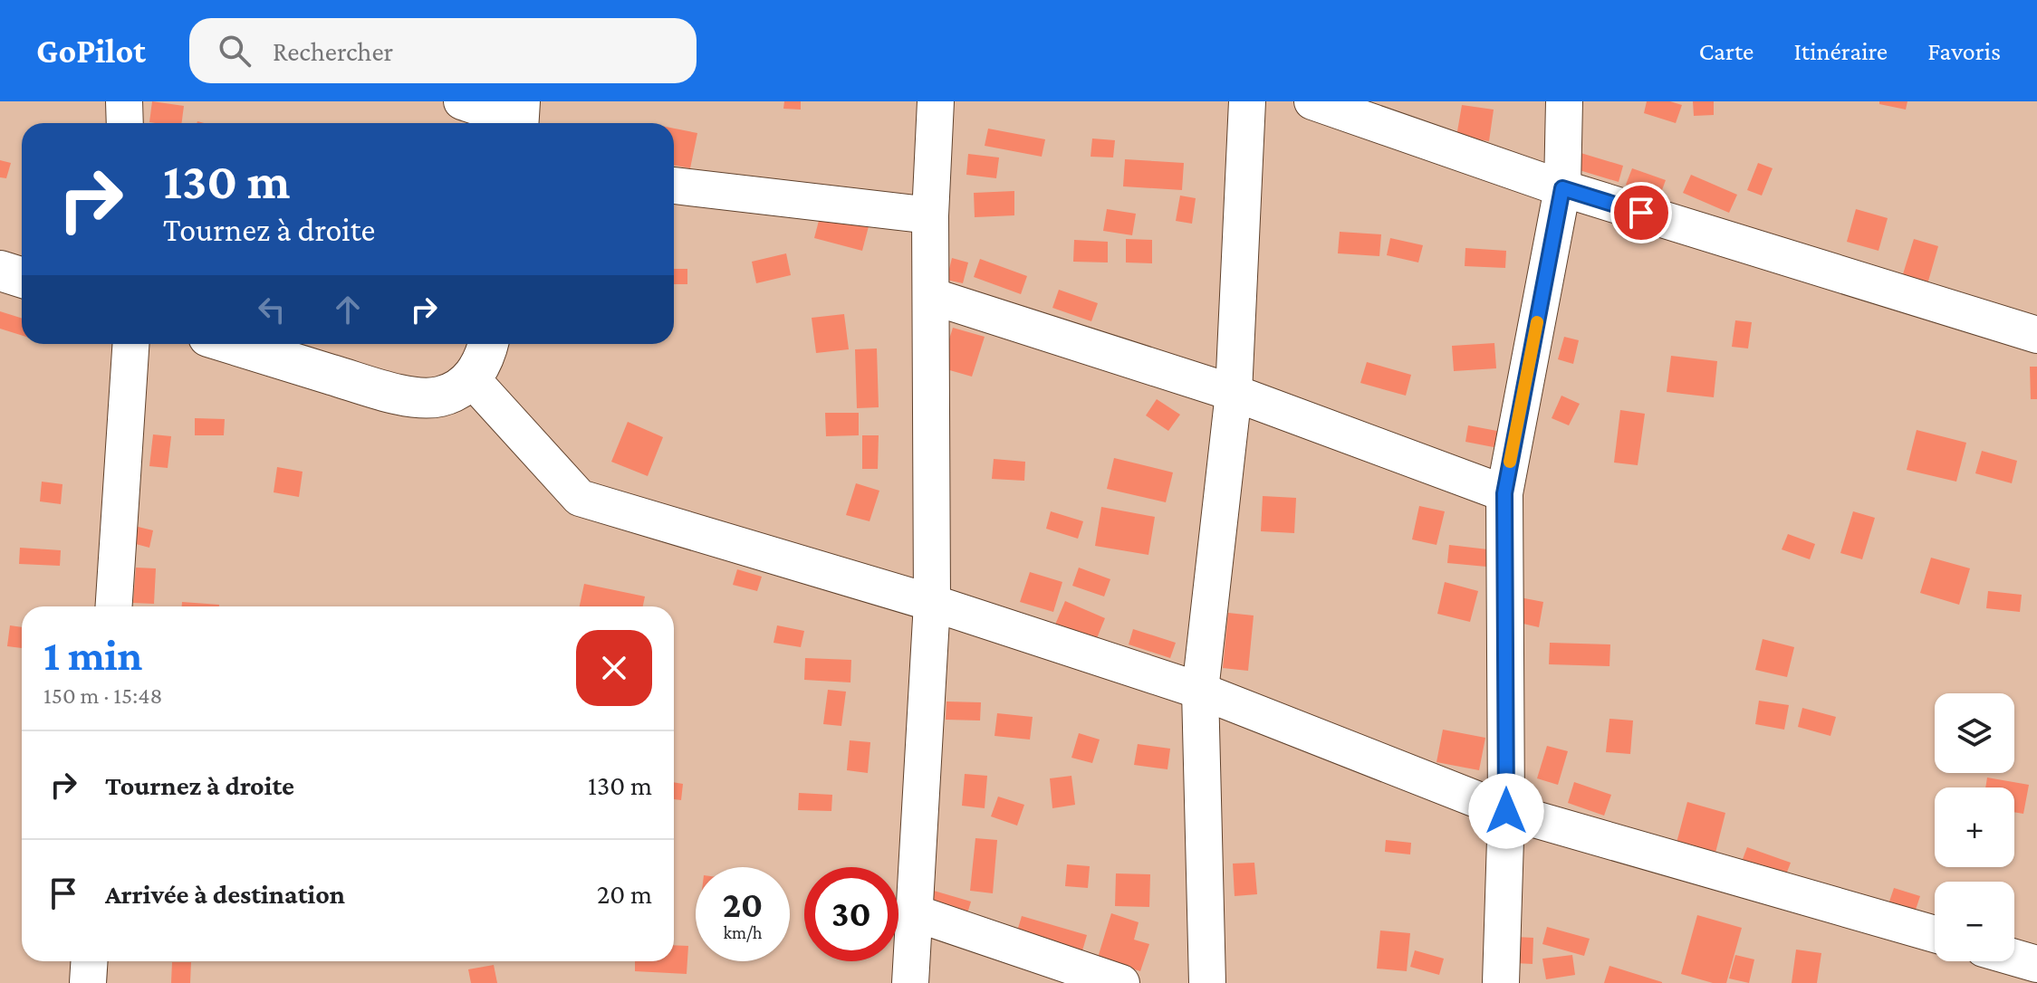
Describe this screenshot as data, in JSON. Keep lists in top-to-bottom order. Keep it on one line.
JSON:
{"page":{"header":"GoPilot","search":"Rechercher","nav":["Carte","Itinéraire","Favoris"],"turn":["130 m","Tournez à droite"],"heading":["1 min","150 m · 15:48"],"map_buttons":["+","−"],"list":[{"name":"Tournez à droite","value":"130 m"},{"name":"Arrivée à destination","value":"20 m"}],"speed":"20 km/h","limit":"30"}}
